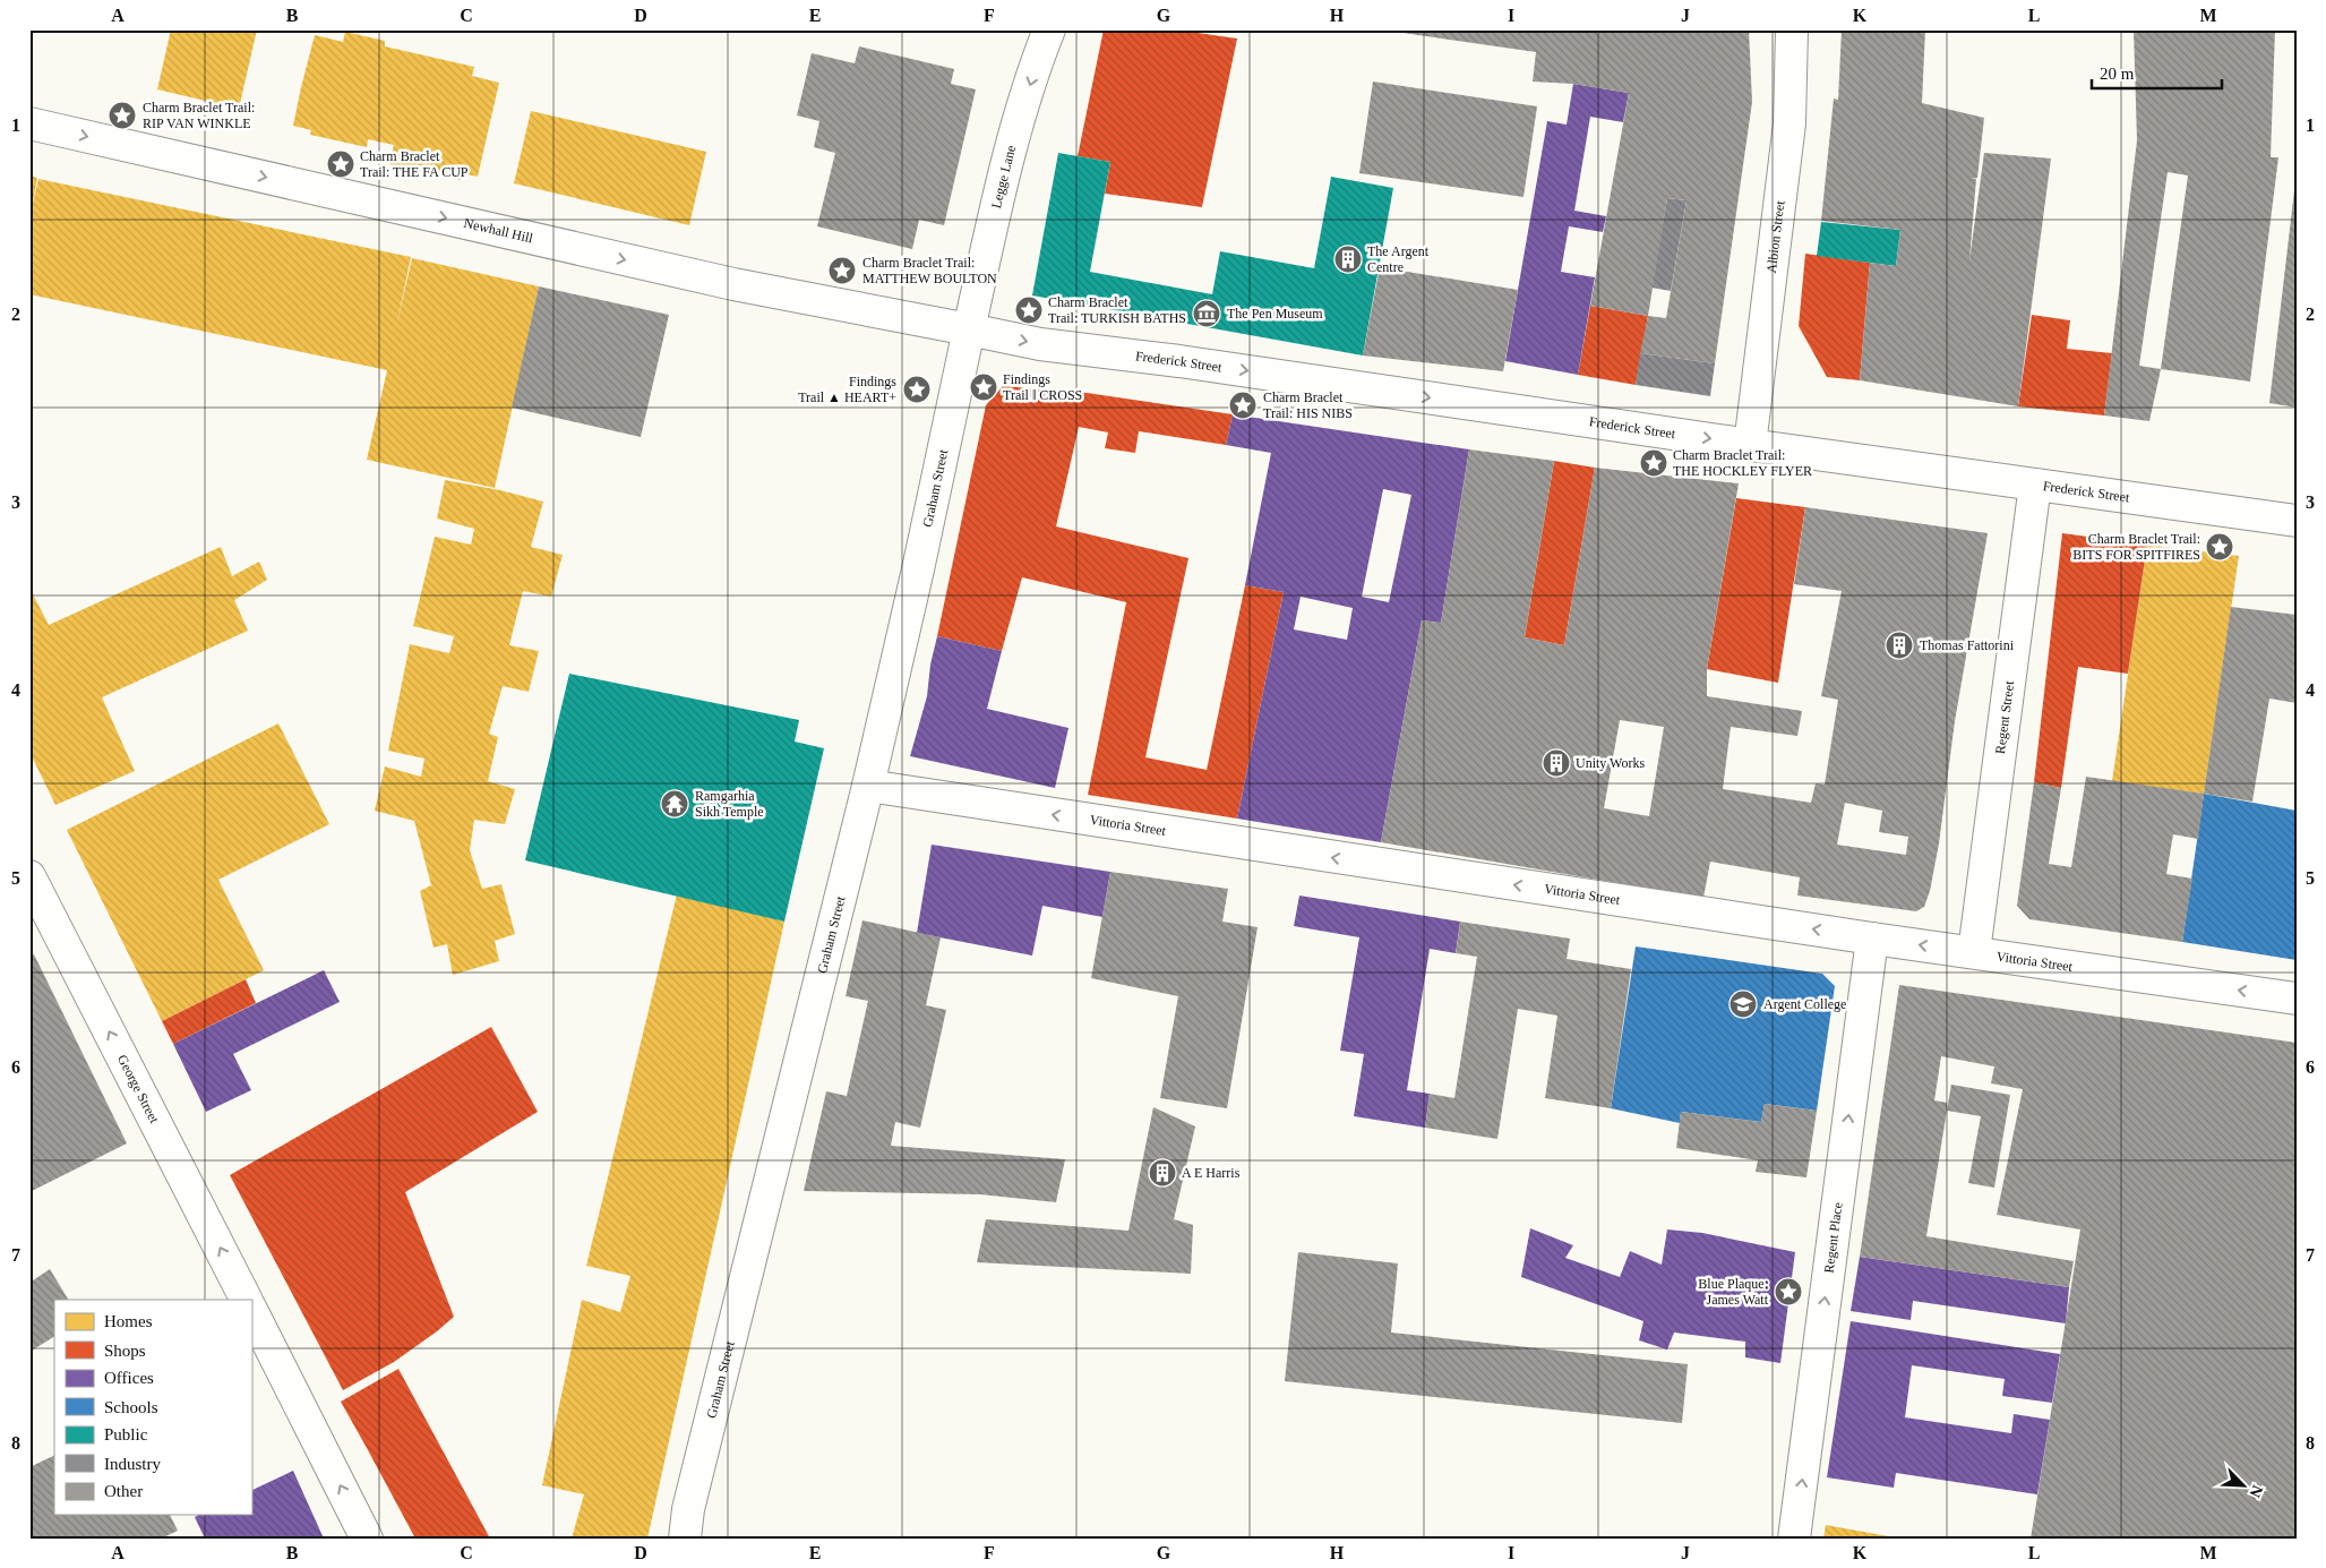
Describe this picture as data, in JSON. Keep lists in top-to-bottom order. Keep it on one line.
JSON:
{"streets":{"street":["Legge Lane","Newhall Hill","Albion Street","Frederick Street","Graham Street","Regent Street","Vittoria Street","George Street","Regent Place"]},"crossings":[["Legge Lane","Newhall Hill"],["Legge Lane","Frederick Street"],["Legge Lane","Graham Street"],["Newhall Hill","Frederick Street"],["Newhall Hill","Graham Street"],["Albion Street","Frederick Street"],["Frederick Street","Graham Street"],["Frederick Street","Regent Street"],["Graham Street","Vittoria Street"],["Regent Street","Vittoria Street"],["Vittoria Street","Regent Place"]],"one_way":["Legge Lane","Newhall Hill","Frederick Street","Vittoria Street","George Street","Regent Place"],"places":{"place":["Charm Braclet Trail: RIP VAN WINKLE","Charm Braclet Trail: THE FA CUP","Charm Braclet Trail: MATTHEW BOULTON","Charm Braclet Trail: TURKISH BATHS","Findings Trail ‖ CROSS","Findings Trail ▲ HEART+","Charm Braclet Trail: HIS NIBS","Charm Braclet Trail: THE HOCKLEY FLYER","Charm Braclet Trail: BITS FOR SPITFIRES","Blue Plaque: James Watt"],"building":["The Argent Centre","Thomas Fattorini","Unity Works","A E Harris"],"museum":["The Pen Museum"],"temple":["Ramgarhia Sikh Temple"],"school or university":["Argent College"]},"legend":["Homes","Shops","Offices","Schools","Public","Industry","Other"],"scale_bar":"20 m","north":"bottom right","grid":{"columns":["A","B","C","D","E","F","G","H","I","J","K","L","M"],"rows":["1","2","3","4","5","6","7","8"]}}
